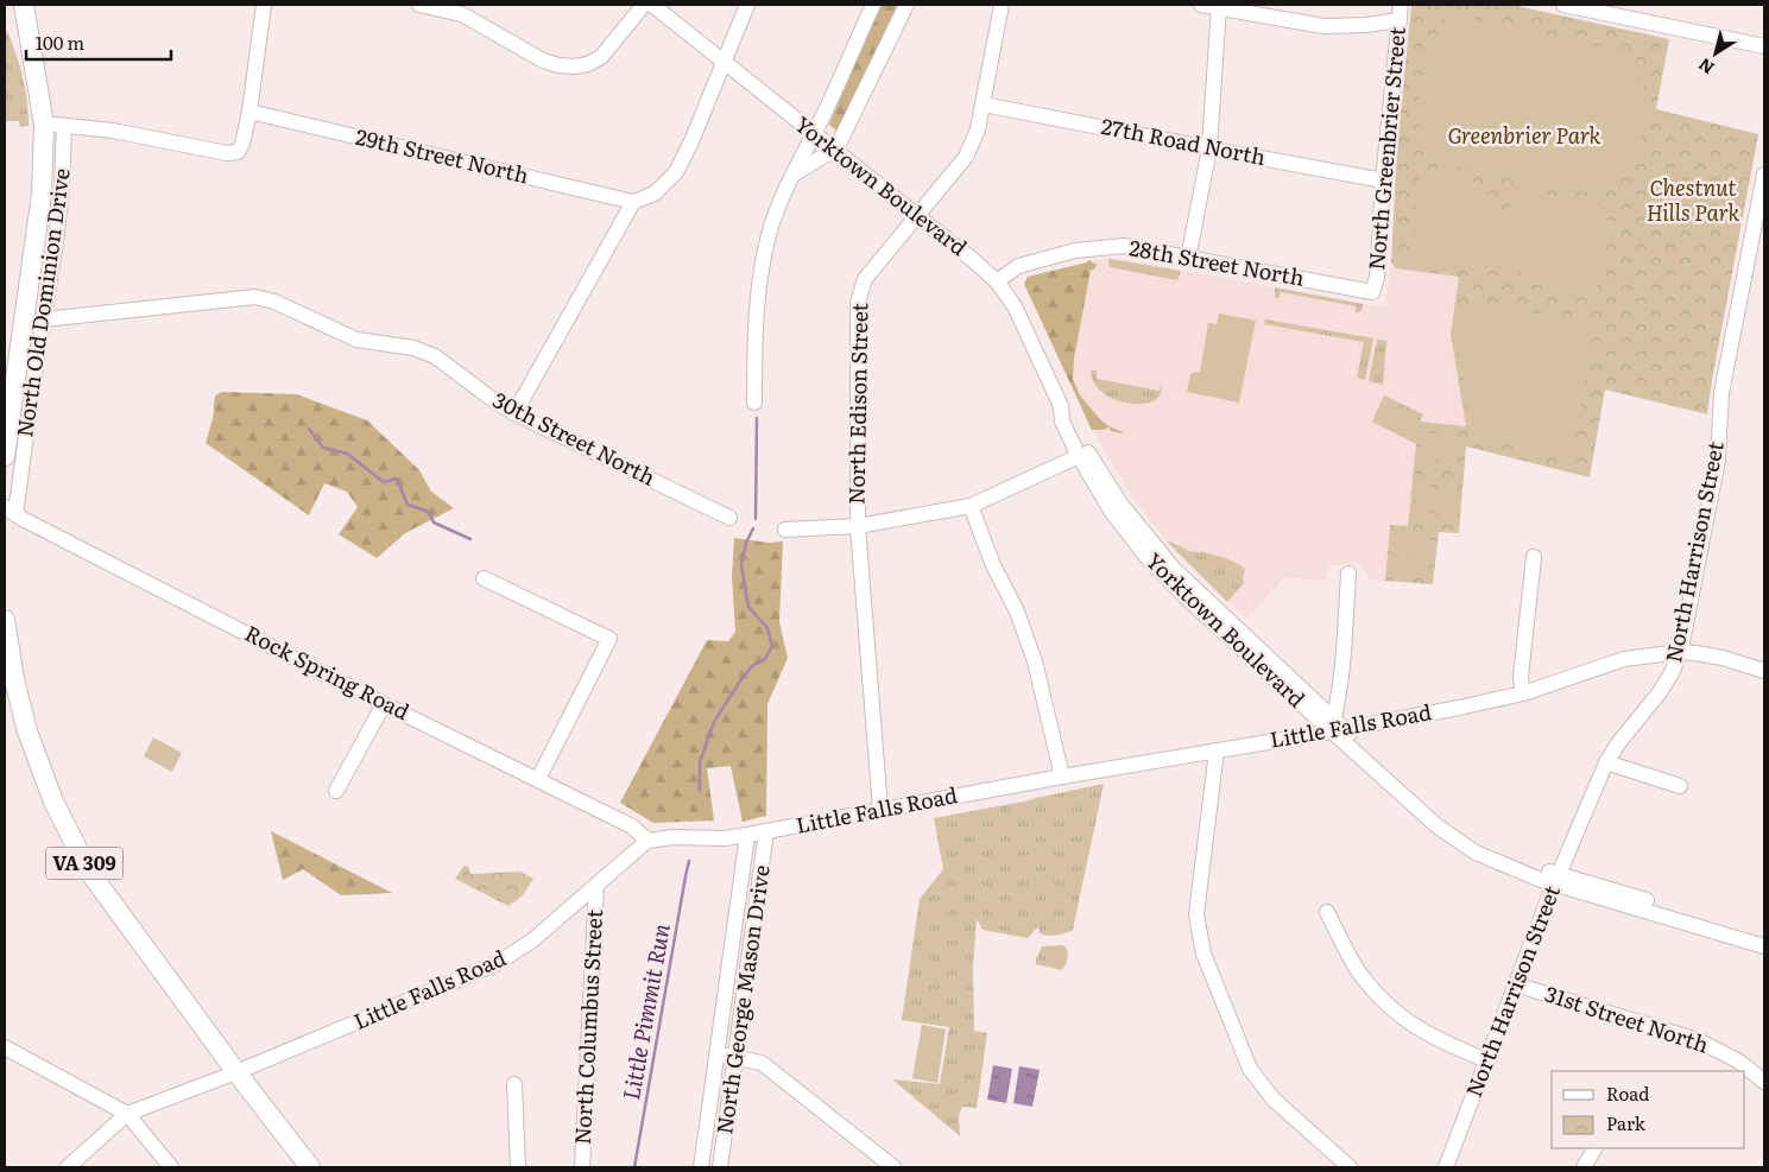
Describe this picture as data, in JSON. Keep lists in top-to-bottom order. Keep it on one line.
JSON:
{"streets":{"main road":["VA 309"],"street":["27th Road North","North Greenbrier Street","29th Street North","Yorktown Boulevard","28th Street North","North Old Dominion Drive","North Edison Street","30th Street North","North Harrison Street","Rock Spring Road","Little Falls Road","North George Mason Drive","31st Street North","North Columbus Street"]},"crossings":[["27th Road North","North Greenbrier Street"],["27th Road North","North Edison Street"],["North Greenbrier Street","28th Street North"],["Yorktown Boulevard","28th Street North"],["Yorktown Boulevard","North Edison Street"],["Yorktown Boulevard","North Harrison Street"],["Yorktown Boulevard","Little Falls Road"],["North Old Dominion Drive","30th Street North"],["North Old Dominion Drive","Rock Spring Road"],["North Edison Street","Little Falls Road"],["North Harrison Street","Little Falls Road"],["North Harrison Street","31st Street North"],["Rock Spring Road","Little Falls Road"],["Little Falls Road","VA 309"],["Little Falls Road","North George Mason Drive"],["Little Falls Road","North Columbus Street"]],"water":["Little Pimmit Run"],"parks":["Greenbrier Park","Chestnut Hills Park"],"legend":["Road","Park"],"scale_bar":"100 m","north":"bottom left"}
